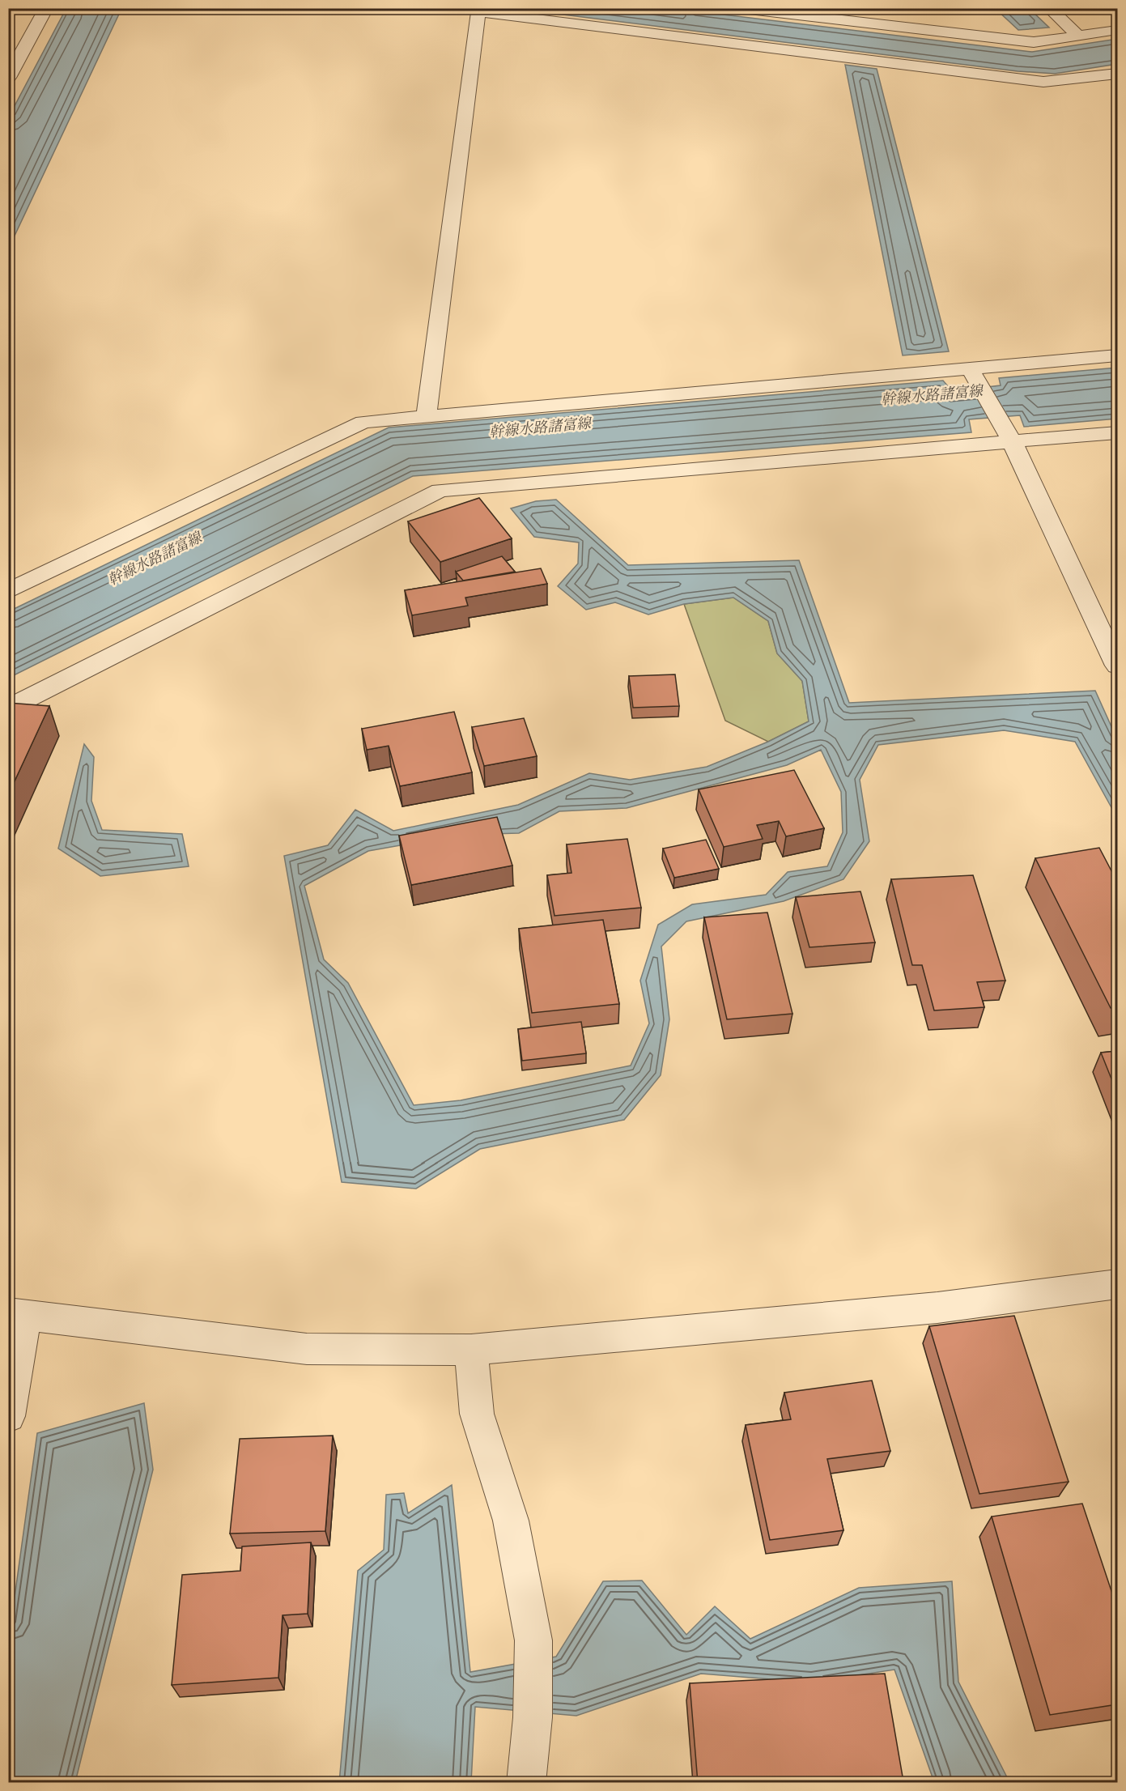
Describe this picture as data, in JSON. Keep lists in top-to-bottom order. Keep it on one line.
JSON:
{"water":["幹線水路諸富線"]}
